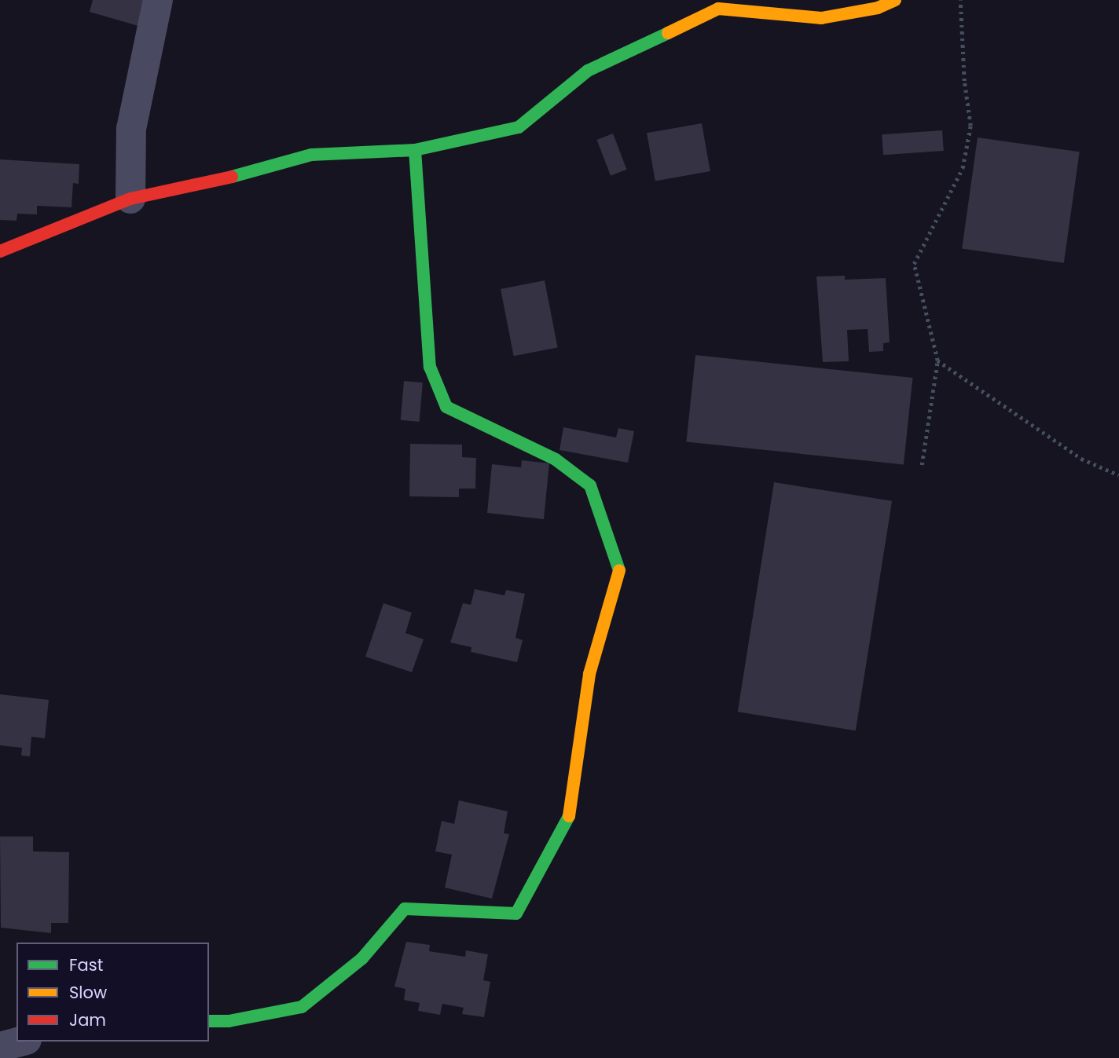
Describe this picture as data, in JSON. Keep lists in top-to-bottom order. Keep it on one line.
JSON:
{"legend":["Fast","Slow","Jam"]}
